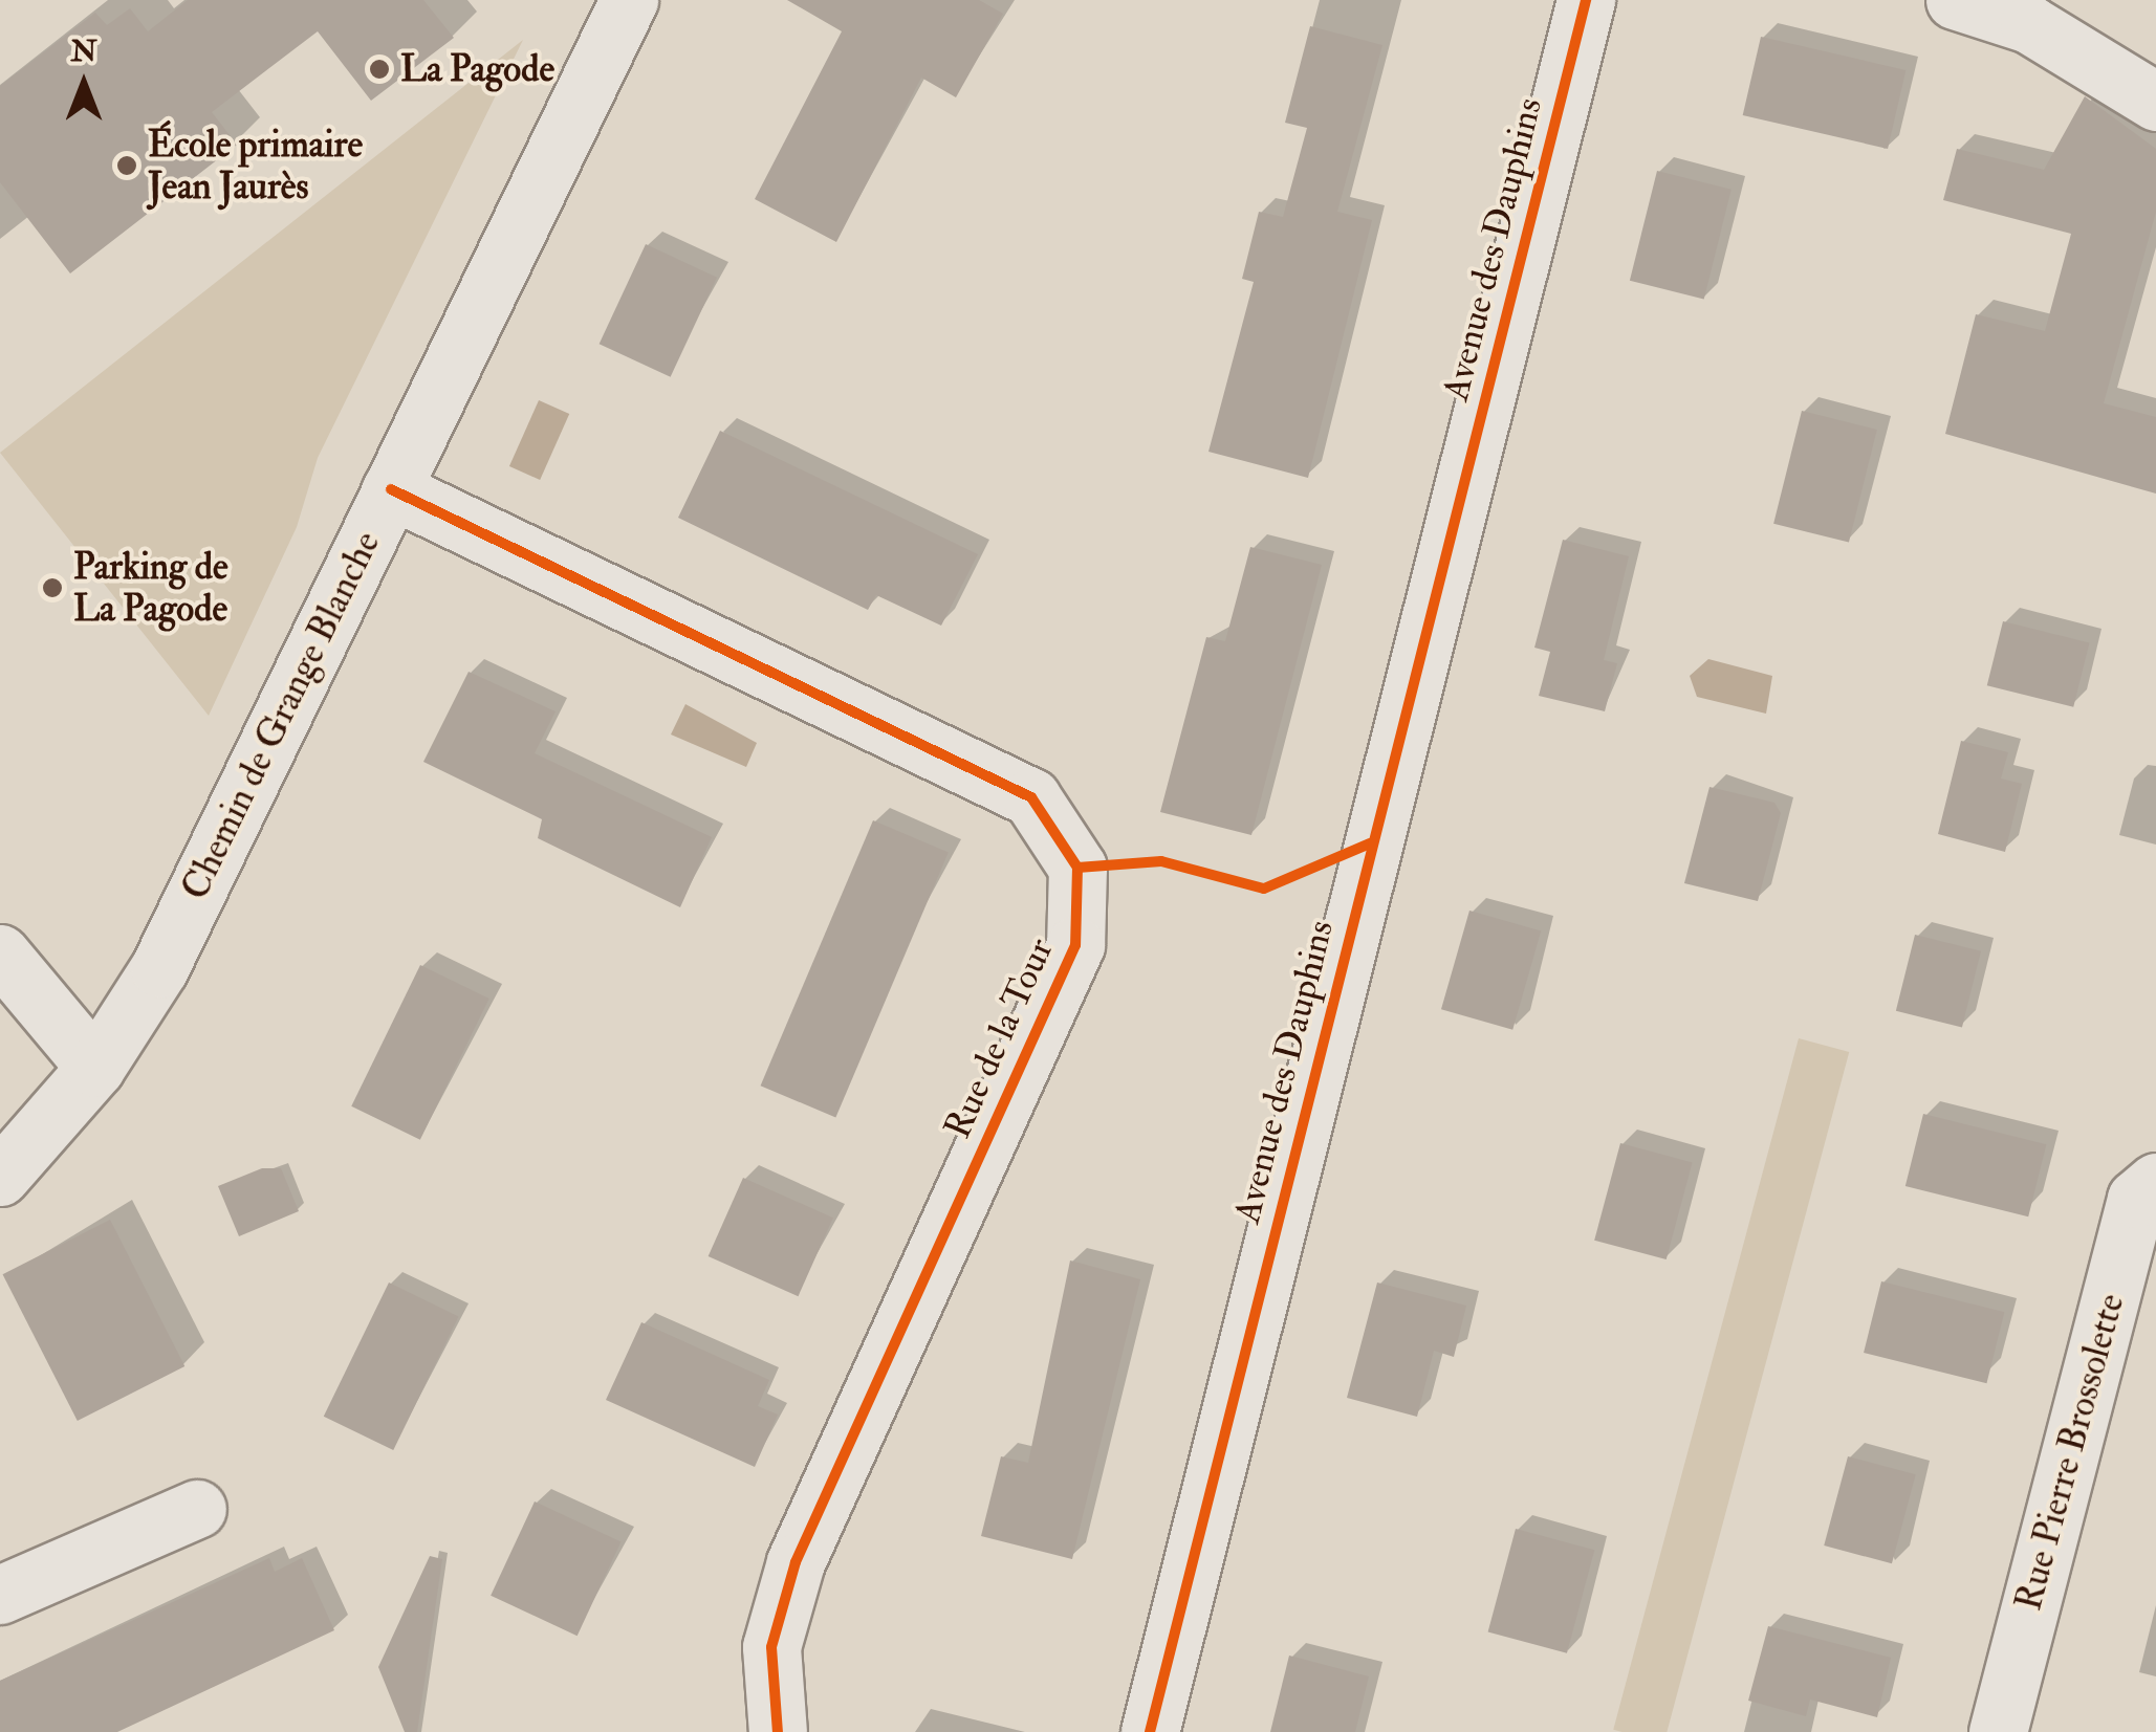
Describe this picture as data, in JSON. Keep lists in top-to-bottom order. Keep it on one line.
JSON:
{"streets":{"street":["Avenue des Dauphins","Chemin de Grange Blanche","Rue de la Tour","Rue Pierre Brossolette"]},"crossings":[["Chemin de Grange Blanche","Rue de la Tour"]],"places":["La Pagode","École primaire Jean Jaurès","Parking de La Pagode"],"north":"top"}
